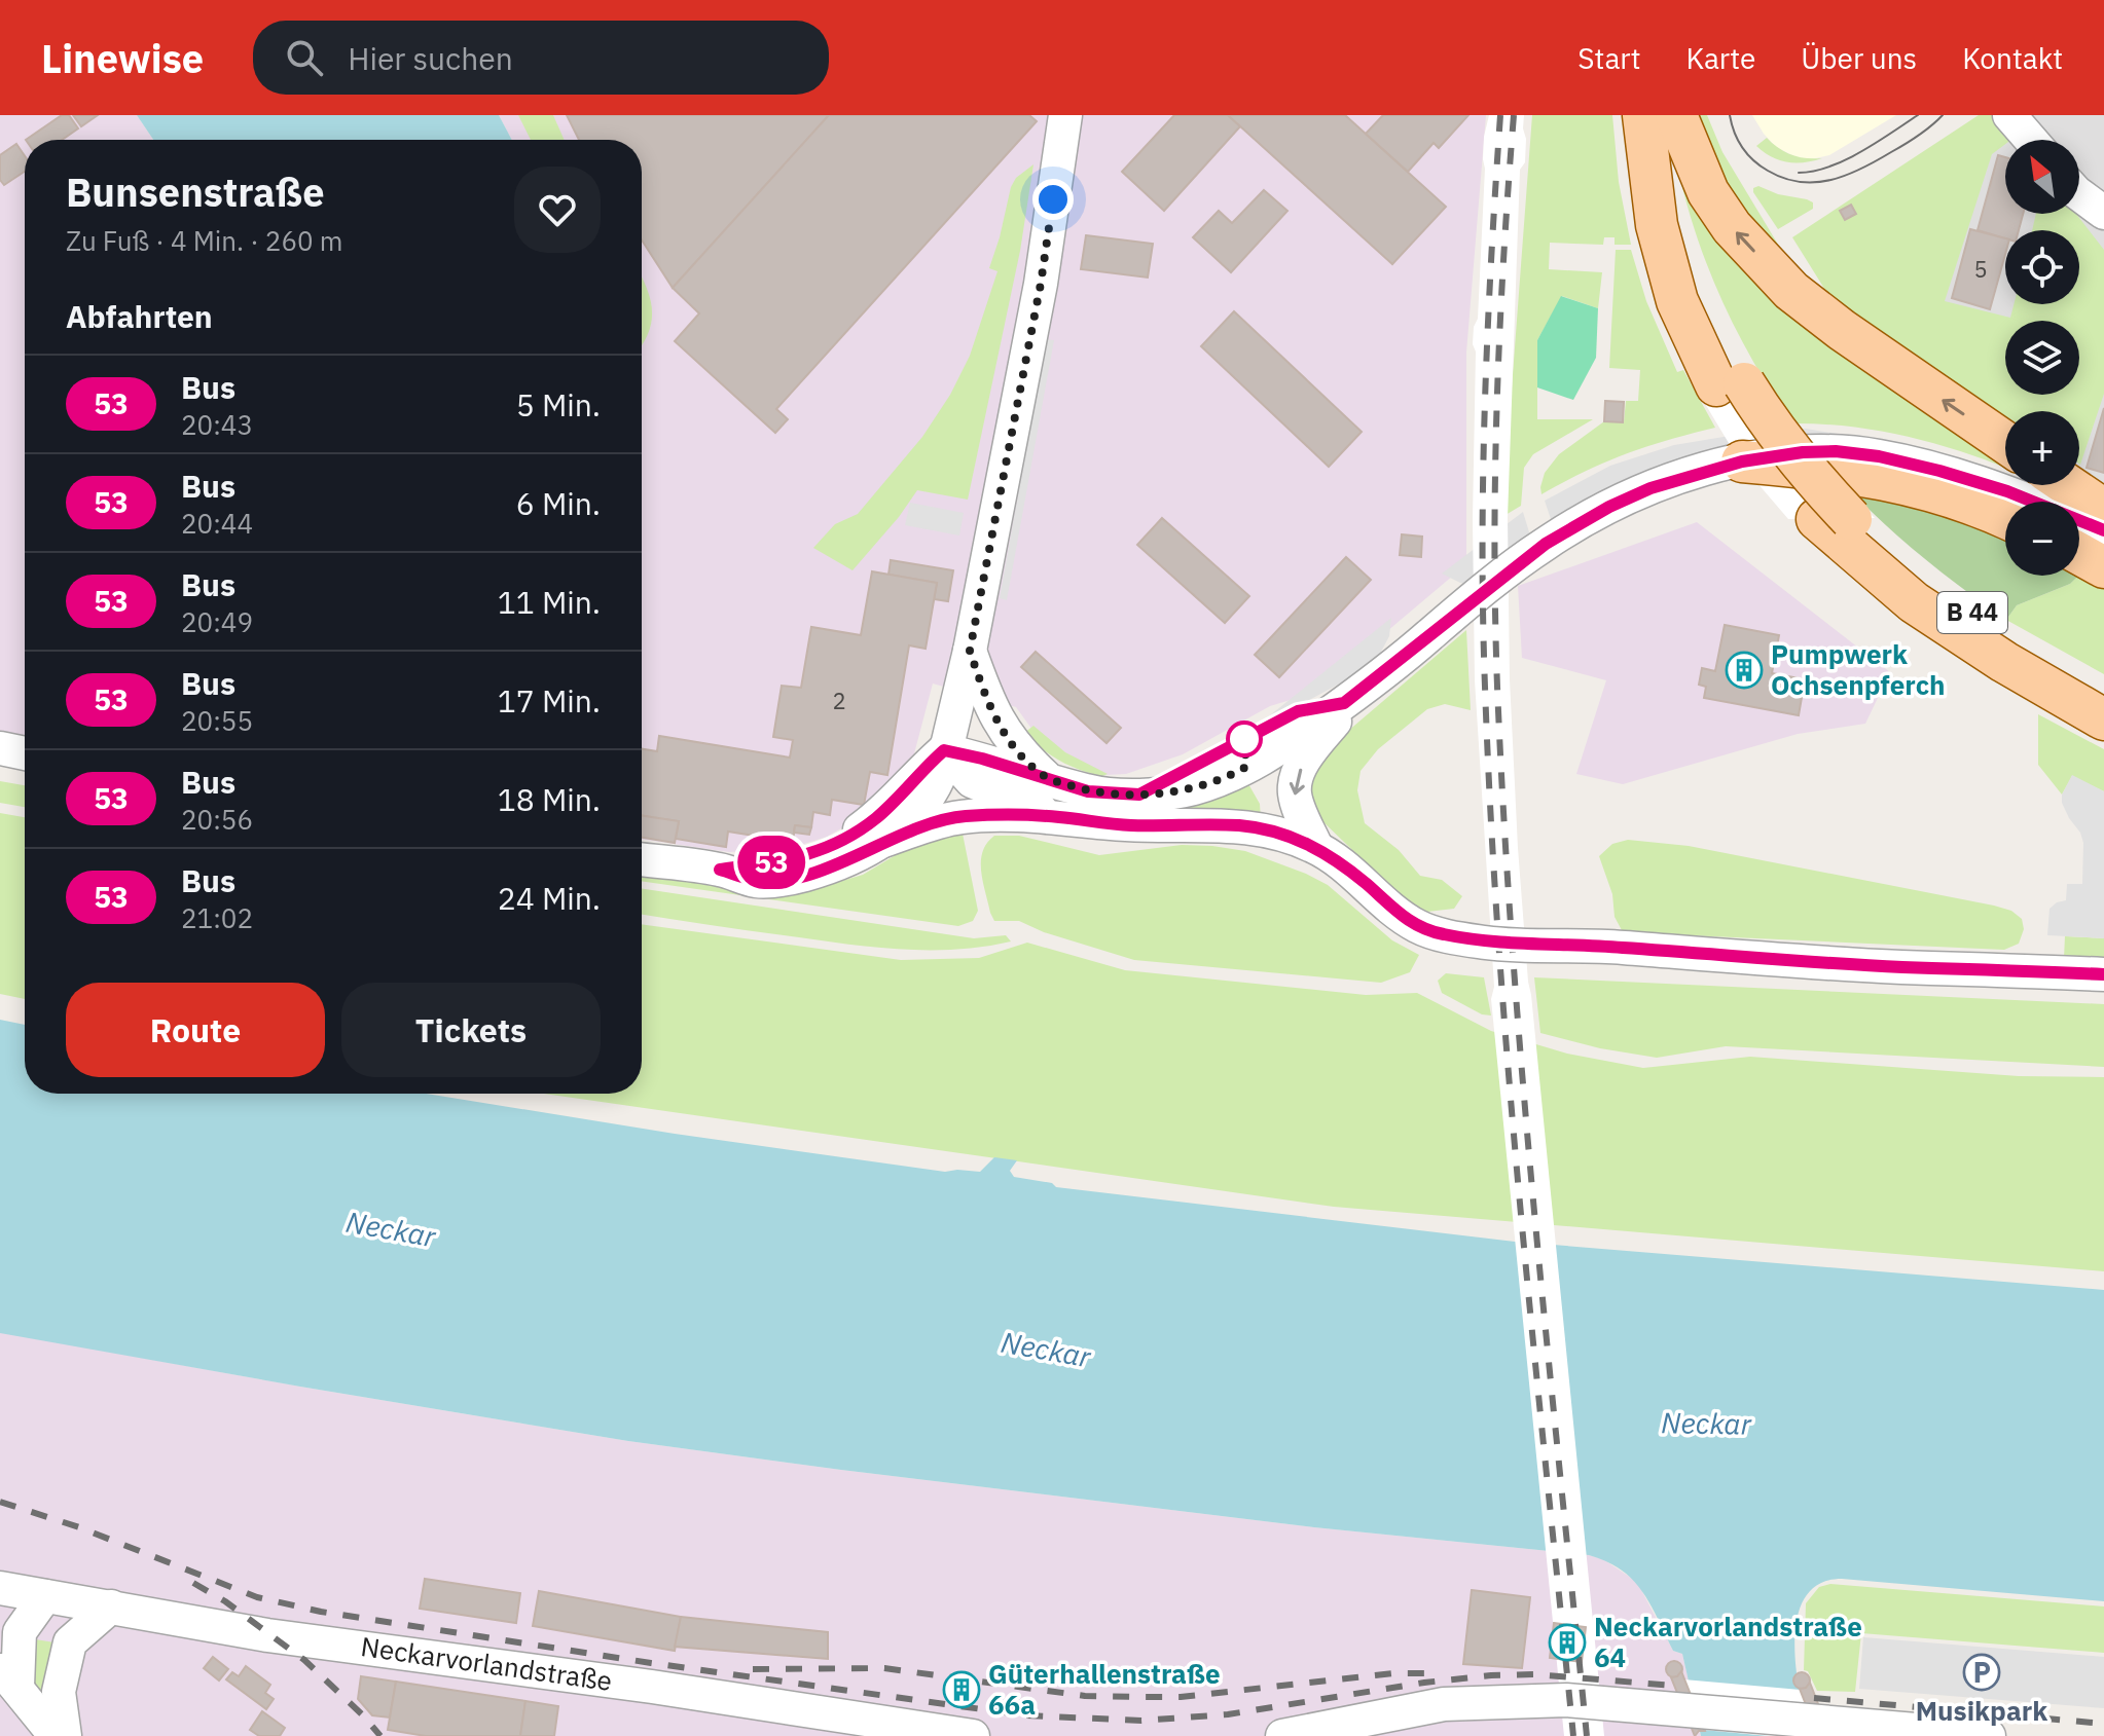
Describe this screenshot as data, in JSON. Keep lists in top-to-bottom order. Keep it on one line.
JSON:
{"streets":{"main road":["B 44"],"street":["Neckarvorlandstraße"]},"water":["Neckar"],"places":{"building":["Pumpwerk Ochsenpferch","Neckarvorlandstraße 64","Güterhallenstraße 66a"],"parking":["Musikpark"]},"lines":["bus line 53"],"house_numbers":["5","2"],"north":"top left","page":{"header":"Linewise","search":"Hier suchen","nav":["Start","Karte","Über uns","Kontakt"],"on_map":"53","map_buttons":["+","−"],"heading":[["Bunsenstraße","Zu Fuß · 4 Min. · 260 m"],"Abfahrten"],"list":[{"mark":"53","name":"Bus","note":"20:43","value":"5 Min."},{"mark":"53","name":"Bus","note":"20:44","value":"6 Min."},{"mark":"53","name":"Bus","note":"20:49","value":"11 Min."},{"mark":"53","name":"Bus","note":"20:55","value":"17 Min."},{"mark":"53","name":"Bus","note":"20:56","value":"18 Min."},{"mark":"53","name":"Bus","note":"21:02","value":"24 Min."}],"buttons":["Route","Tickets"]}}
